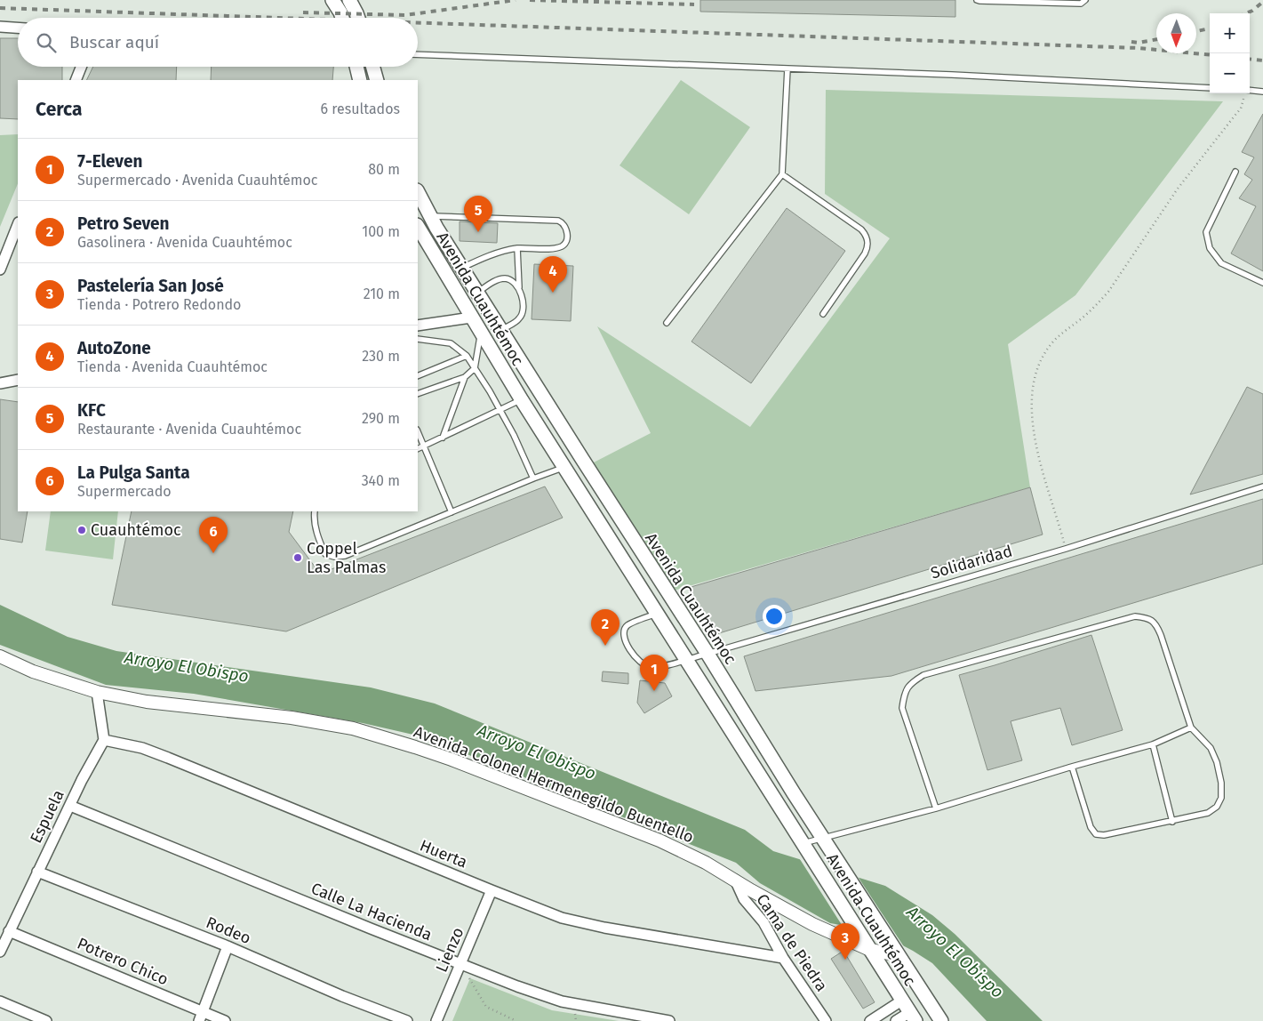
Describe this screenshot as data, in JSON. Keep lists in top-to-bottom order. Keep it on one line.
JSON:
{"streets":{"main road":["Avenida Cuauhtémoc"],"street":["Avenida Colonel Hermenegildo Buentello","Espuela","Huerta","Calle La Hacienda","Rodeo","Cama de Piedra","Lienzo","Potrero Chico"],"lane":["Solidaridad"]},"crossings":[["Avenida Cuauhtémoc","Solidaridad"],["Avenida Cuauhtémoc","Avenida Colonel Hermenegildo Buentello"],["Avenida Colonel Hermenegildo Buentello","Cama de Piedra"],["Espuela","Huerta"],["Espuela","Calle La Hacienda"],["Espuela","Rodeo"],["Espuela","Potrero Chico"],["Huerta","Cama de Piedra"],["Huerta","Lienzo"],["Calle La Hacienda","Lienzo"]],"water":["Arroyo El Obispo"],"places":["Cuauhtémoc","Coppel Las Palmas"],"north":"bottom","page":{"map_buttons":["+","−"],"search":"Buscar aquí","heading":["Cerca","6 resultados"],"list":[{"mark":"1","name":"7-Eleven","note":"Supermercado · Avenida Cuauhtémoc","value":"80 m"},{"mark":"2","name":"Petro Seven","note":"Gasolinera · Avenida Cuauhtémoc","value":"100 m"},{"mark":"3","name":"Pastelería San José","note":"Tienda · Potrero Redondo","value":"210 m"},{"mark":"4","name":"AutoZone","note":"Tienda · Avenida Cuauhtémoc","value":"230 m"},{"mark":"5","name":"KFC","note":"Restaurante · Avenida Cuauhtémoc","value":"290 m"},{"mark":"6","name":"La Pulga Santa","note":"Supermercado","value":"340 m"}],"pins":["5","4","6","2","1","3"]}}
